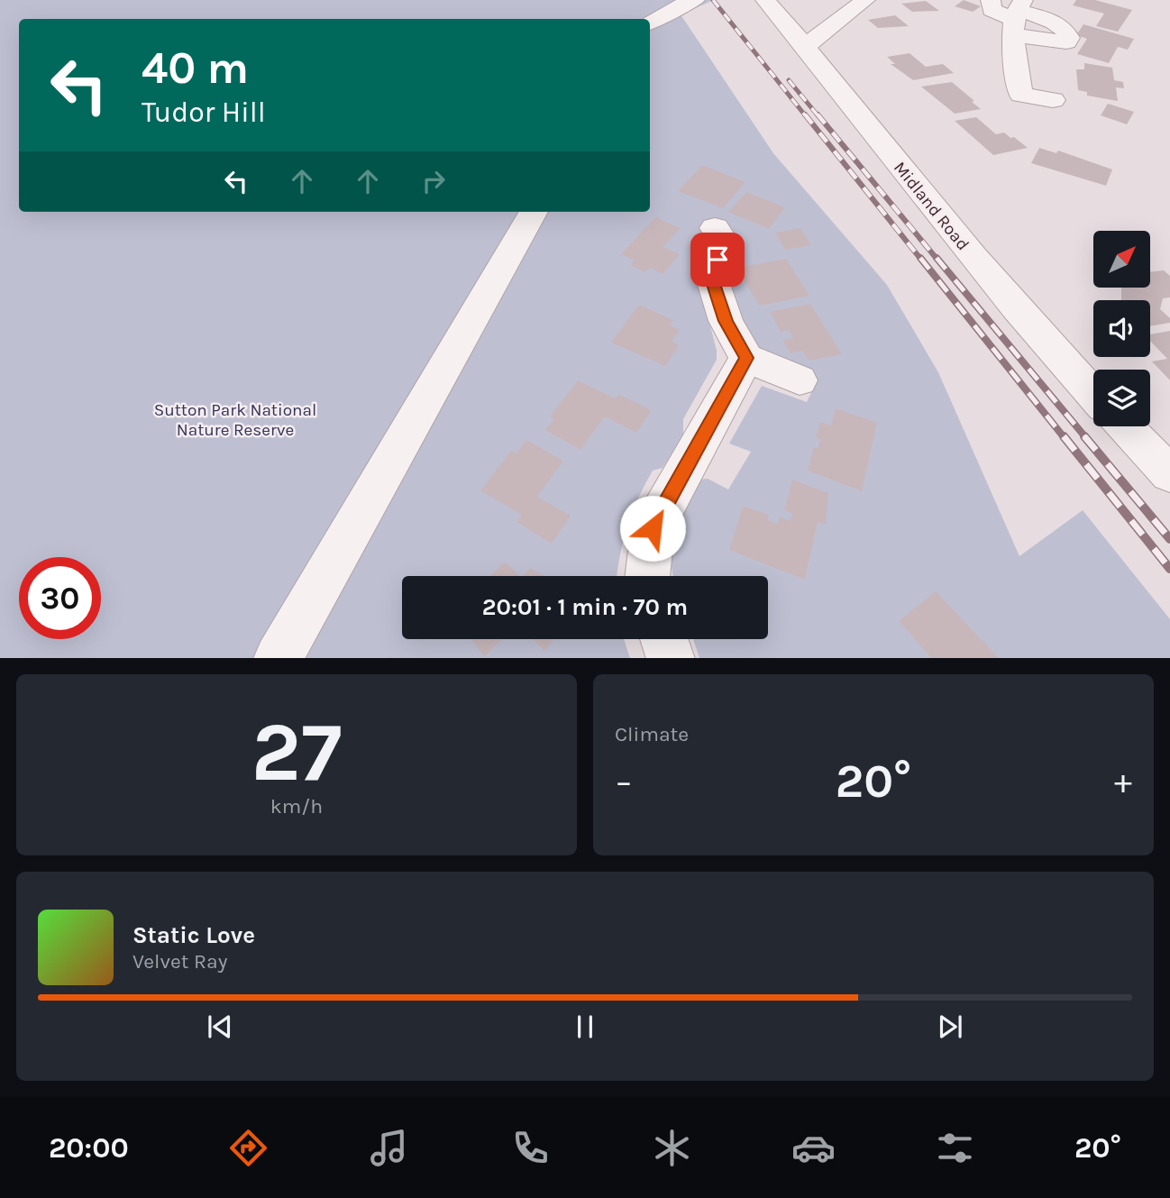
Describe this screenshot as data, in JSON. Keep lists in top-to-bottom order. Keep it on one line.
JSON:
{"streets":{"street":["Midland Road"]},"parks":["Sutton Park National Nature Reserve"],"north":"top right","page":{"turn":["40 m","Tudor Hill"],"limit":"30","trip":"20:01 · 1 min · 70 m","tile":[["27","km/h"],"Climate"],"heat":["−","20°","+"],"song":["Static Love","Velvet Ray"],"tabs":["20:00","20°"]}}
